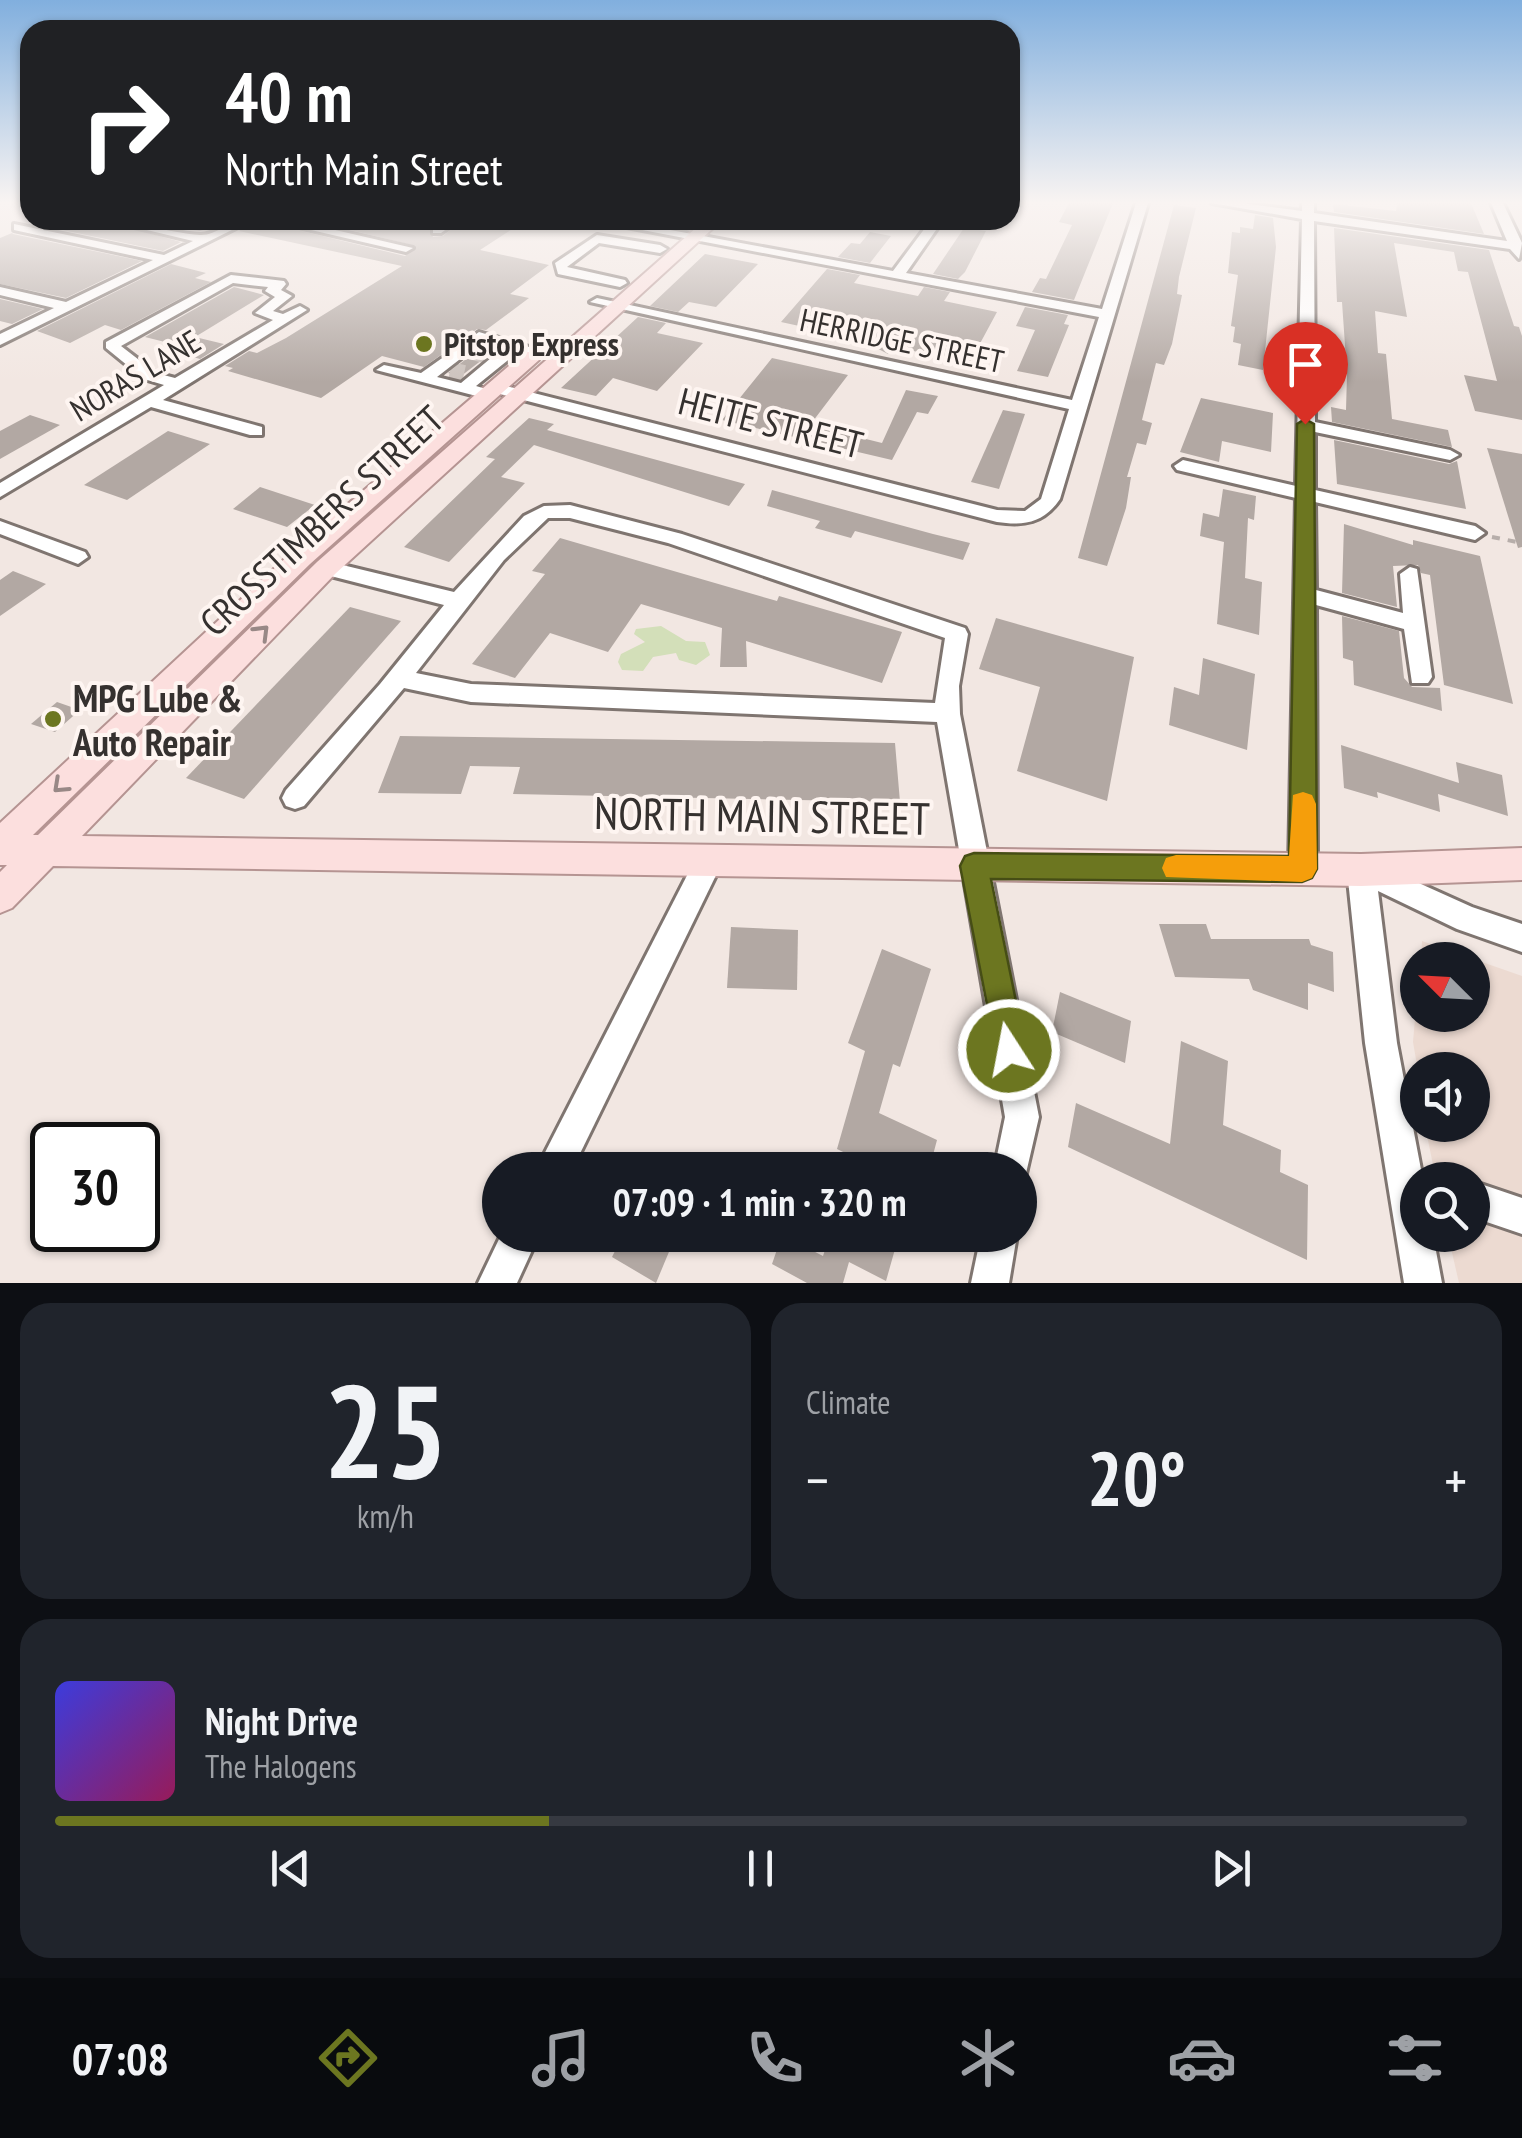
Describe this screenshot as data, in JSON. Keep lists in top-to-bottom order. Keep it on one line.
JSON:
{"streets":{"main road":["CROSSTIMBERS STREET","NORTH MAIN STREET"],"street":["HERRIDGE STREET","NORAS LANE","HEITE STREET"]},"crossings":[["HERRIDGE STREET","HEITE STREET"],["HERRIDGE STREET","CROSSTIMBERS STREET"],["HEITE STREET","CROSSTIMBERS STREET"],["CROSSTIMBERS STREET","NORTH MAIN STREET"]],"places":["Pitstop Express","MPG Lube & Auto Repair"],"north":"top left","page":{"turn":["40 m","North Main Street"],"limit":"30","trip":"07:09 · 1 min · 320 m","tile":[["25","km/h"],"Climate"],"heat":["−","20°","+"],"song":["Night Drive","The Halogens"],"tabs":"07:08"}}
